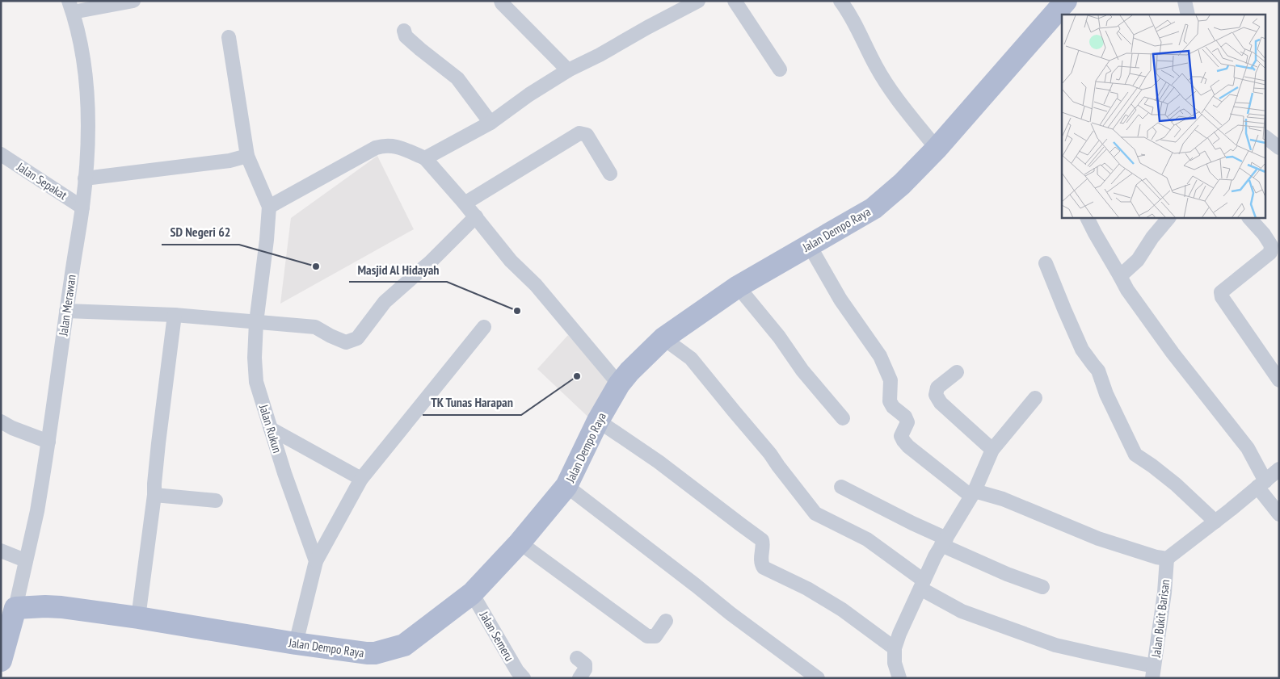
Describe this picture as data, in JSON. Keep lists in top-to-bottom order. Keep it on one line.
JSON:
{"streets":{"main road":["Jalan Dempo Raya"],"street":["Jalan Sepakat","Jalan Merawan","Jalan Rukun","Jalan Bukit Barisan","Jalan Semeru"]},"crossings":[["Jalan Sepakat","Jalan Merawan"],["Jalan Dempo Raya","Jalan Merawan"],["Jalan Dempo Raya","Jalan Semeru"]],"places":["SD Negeri 62","Masjid Al Hidayah","TK Tunas Harapan"]}
